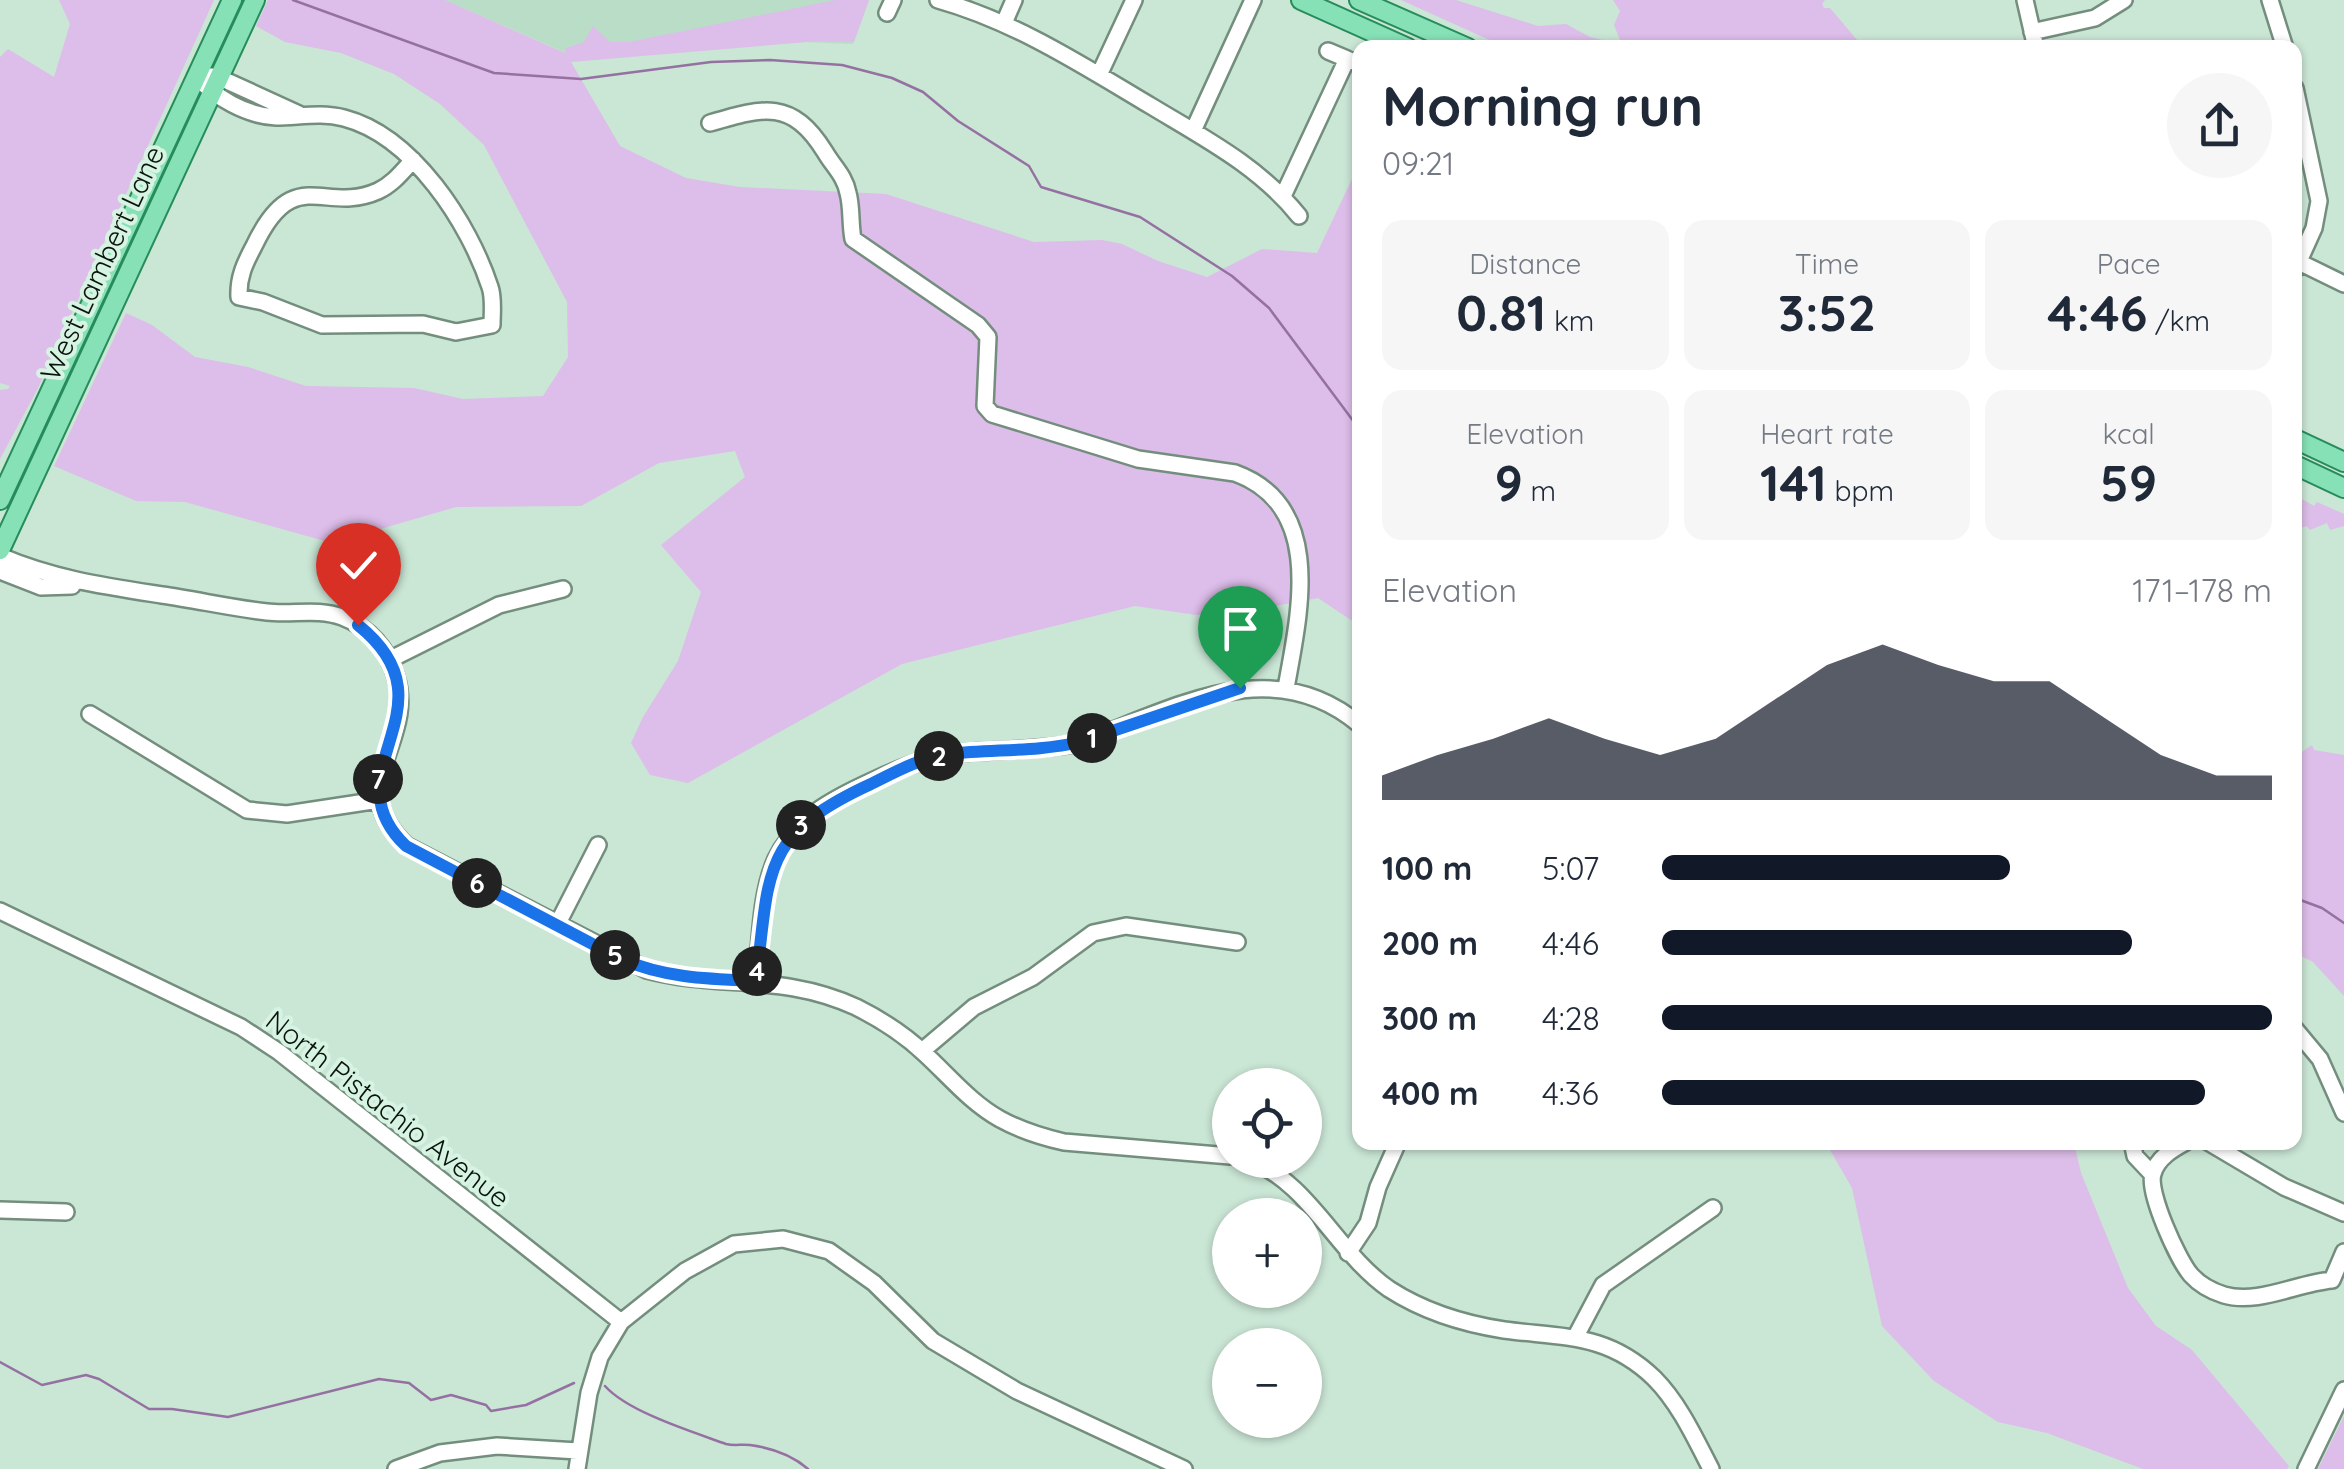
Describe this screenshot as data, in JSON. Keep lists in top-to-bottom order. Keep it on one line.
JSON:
{"streets":{"main road":["West Lambert Lane"],"street":["North Pistachio Avenue"]},"page":{"heading":["Morning run","09:21"],"stats":[["Distance","0.81 km"],["Time","3:52"],["Pace","4:46 /km"],["Elevation","9 m"],["Heart rate","141 bpm"],["kcal","59"]],"chart":["Elevation","171–178 m"],"pins":["1","2","7","3","6","5","4"],"list":[{"name":"100 m","note":"5:07"},{"name":"200 m","note":"4:46"},{"name":"300 m","note":"4:28"},{"name":"400 m","note":"4:36"}],"map_buttons":["+","−"]}}
